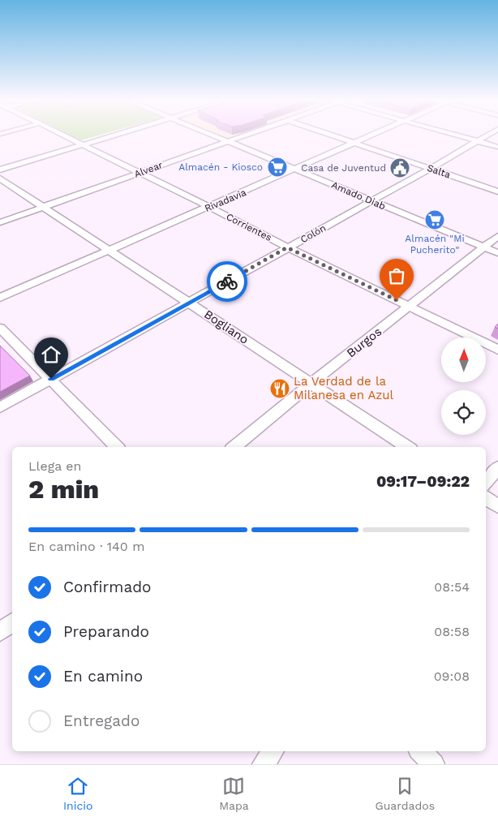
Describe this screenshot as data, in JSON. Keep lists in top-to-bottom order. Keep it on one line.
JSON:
{"streets":{"street":["Alvear","Salta","Amado Diab","Rivadavia","Corrientes","Colón","Bogliano","Burgos"]},"crossings":[["Alvear","Amado Diab"],["Alvear","Corrientes"],["Alvear","Bogliano"],["Salta","Rivadavia"],["Salta","Colón"],["Amado Diab","Rivadavia"],["Amado Diab","Colón"],["Amado Diab","Burgos"],["Rivadavia","Corrientes"],["Rivadavia","Bogliano"],["Corrientes","Colón"],["Corrientes","Burgos"],["Colón","Bogliano"],["Bogliano","Burgos"]],"places":{"supermarket":["Almacén - Kiosco","Almacén \"Mi Pucherito\""],"public building":["Casa de Juventud"],"restaurant":["La Verdad de la Milanesa en Azul"]},"north":"top","page":{"heading":["2 min","Llega en","09:17–09:22"],"bar":"En camino · 140 m","list":[["Confirmado","08:54"],["Preparando","08:58"],["En camino","09:08"],"Entregado"],"tabs":["Inicio","Mapa","Guardados"]}}
